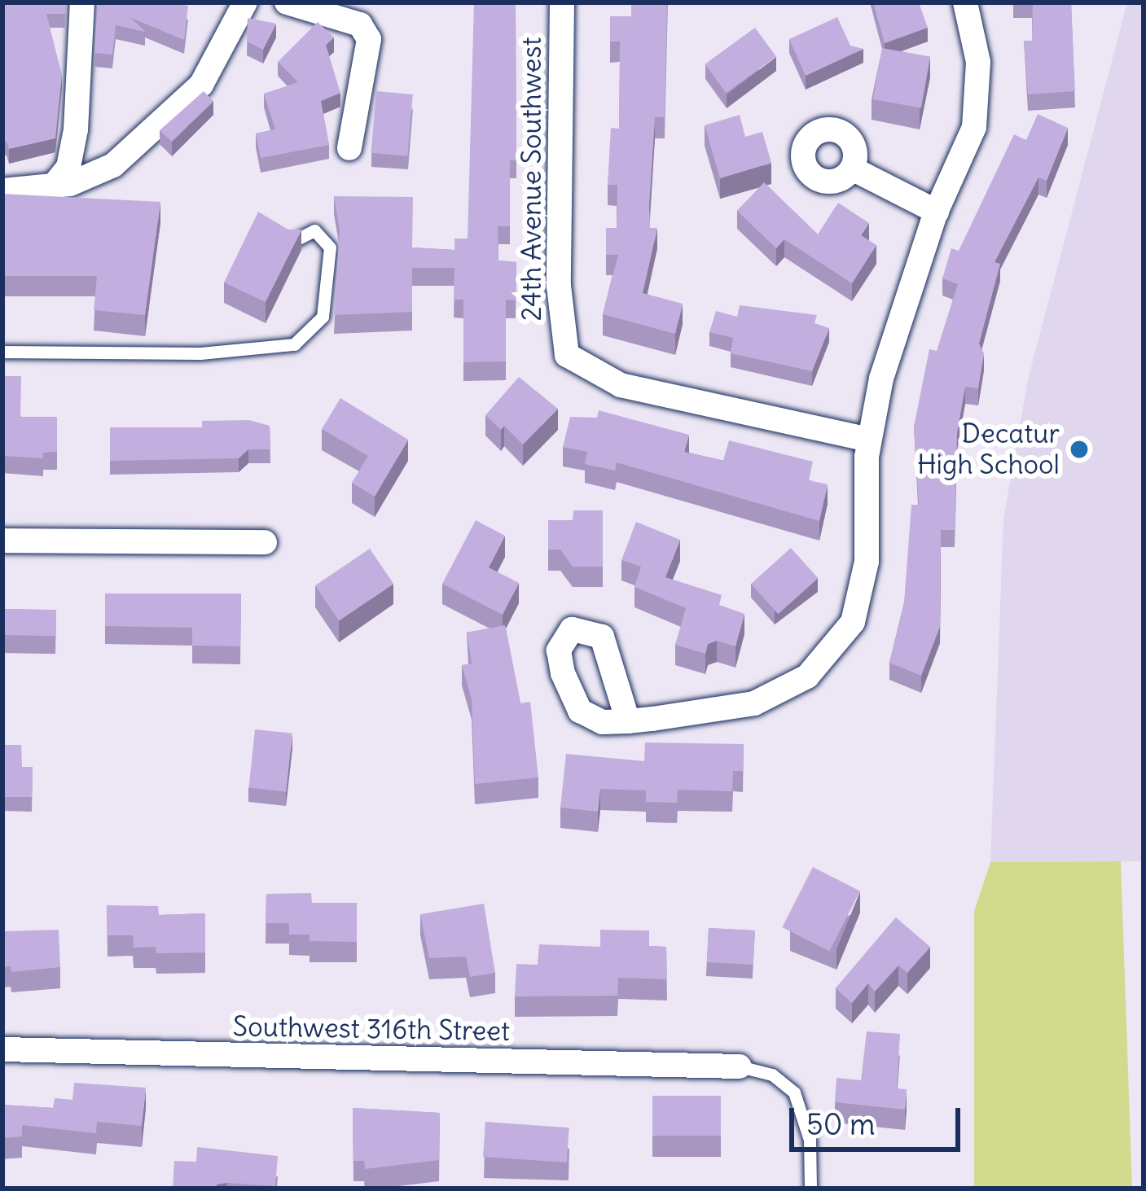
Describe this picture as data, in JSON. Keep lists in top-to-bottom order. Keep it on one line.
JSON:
{"streets":{"street":["24th Avenue Southwest","Southwest 316th Street"]},"places":["Decatur High School"],"scale_bar":"50 m"}
